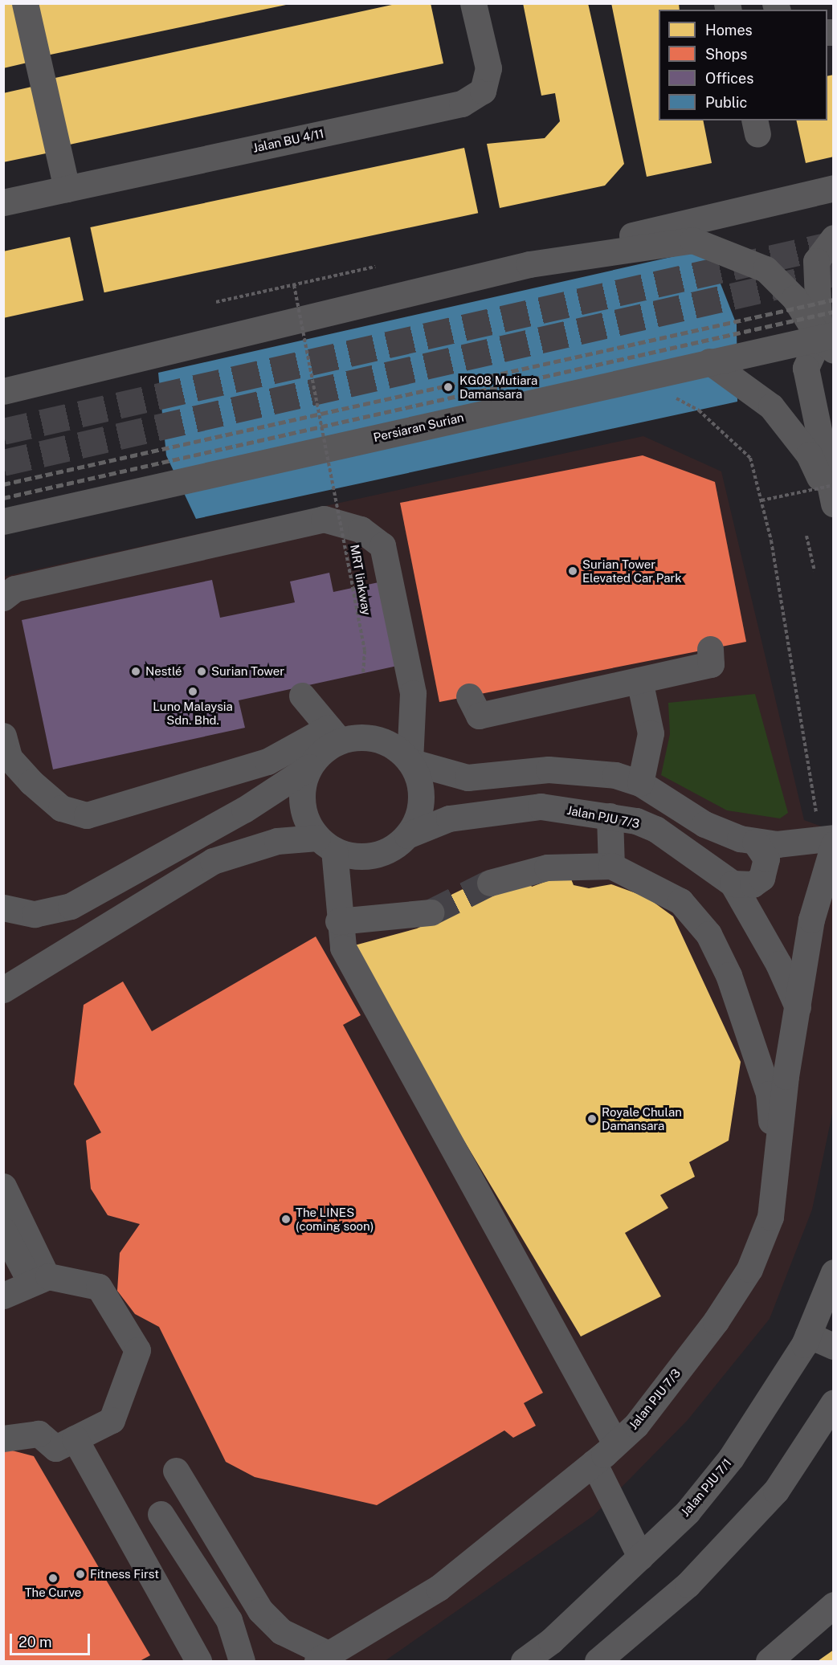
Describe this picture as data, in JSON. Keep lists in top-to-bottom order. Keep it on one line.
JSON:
{"streets":{"street":["Jalan BU 4/11","Persiaran Surian","Jalan PJU 7/3","Jalan PJU 7/1"],"path":["MRT linkway"]},"places":["KG08 Mutiara Damansara","Surian Tower Elevated Car Park","Nestlé","Surian Tower","Luno Malaysia Sdn. Bhd.","Royale Chulan Damansara","The LINES (coming soon)","Fitness First","The Curve"],"legend":["Homes","Shops","Offices","Public"],"scale_bar":"20 m"}
